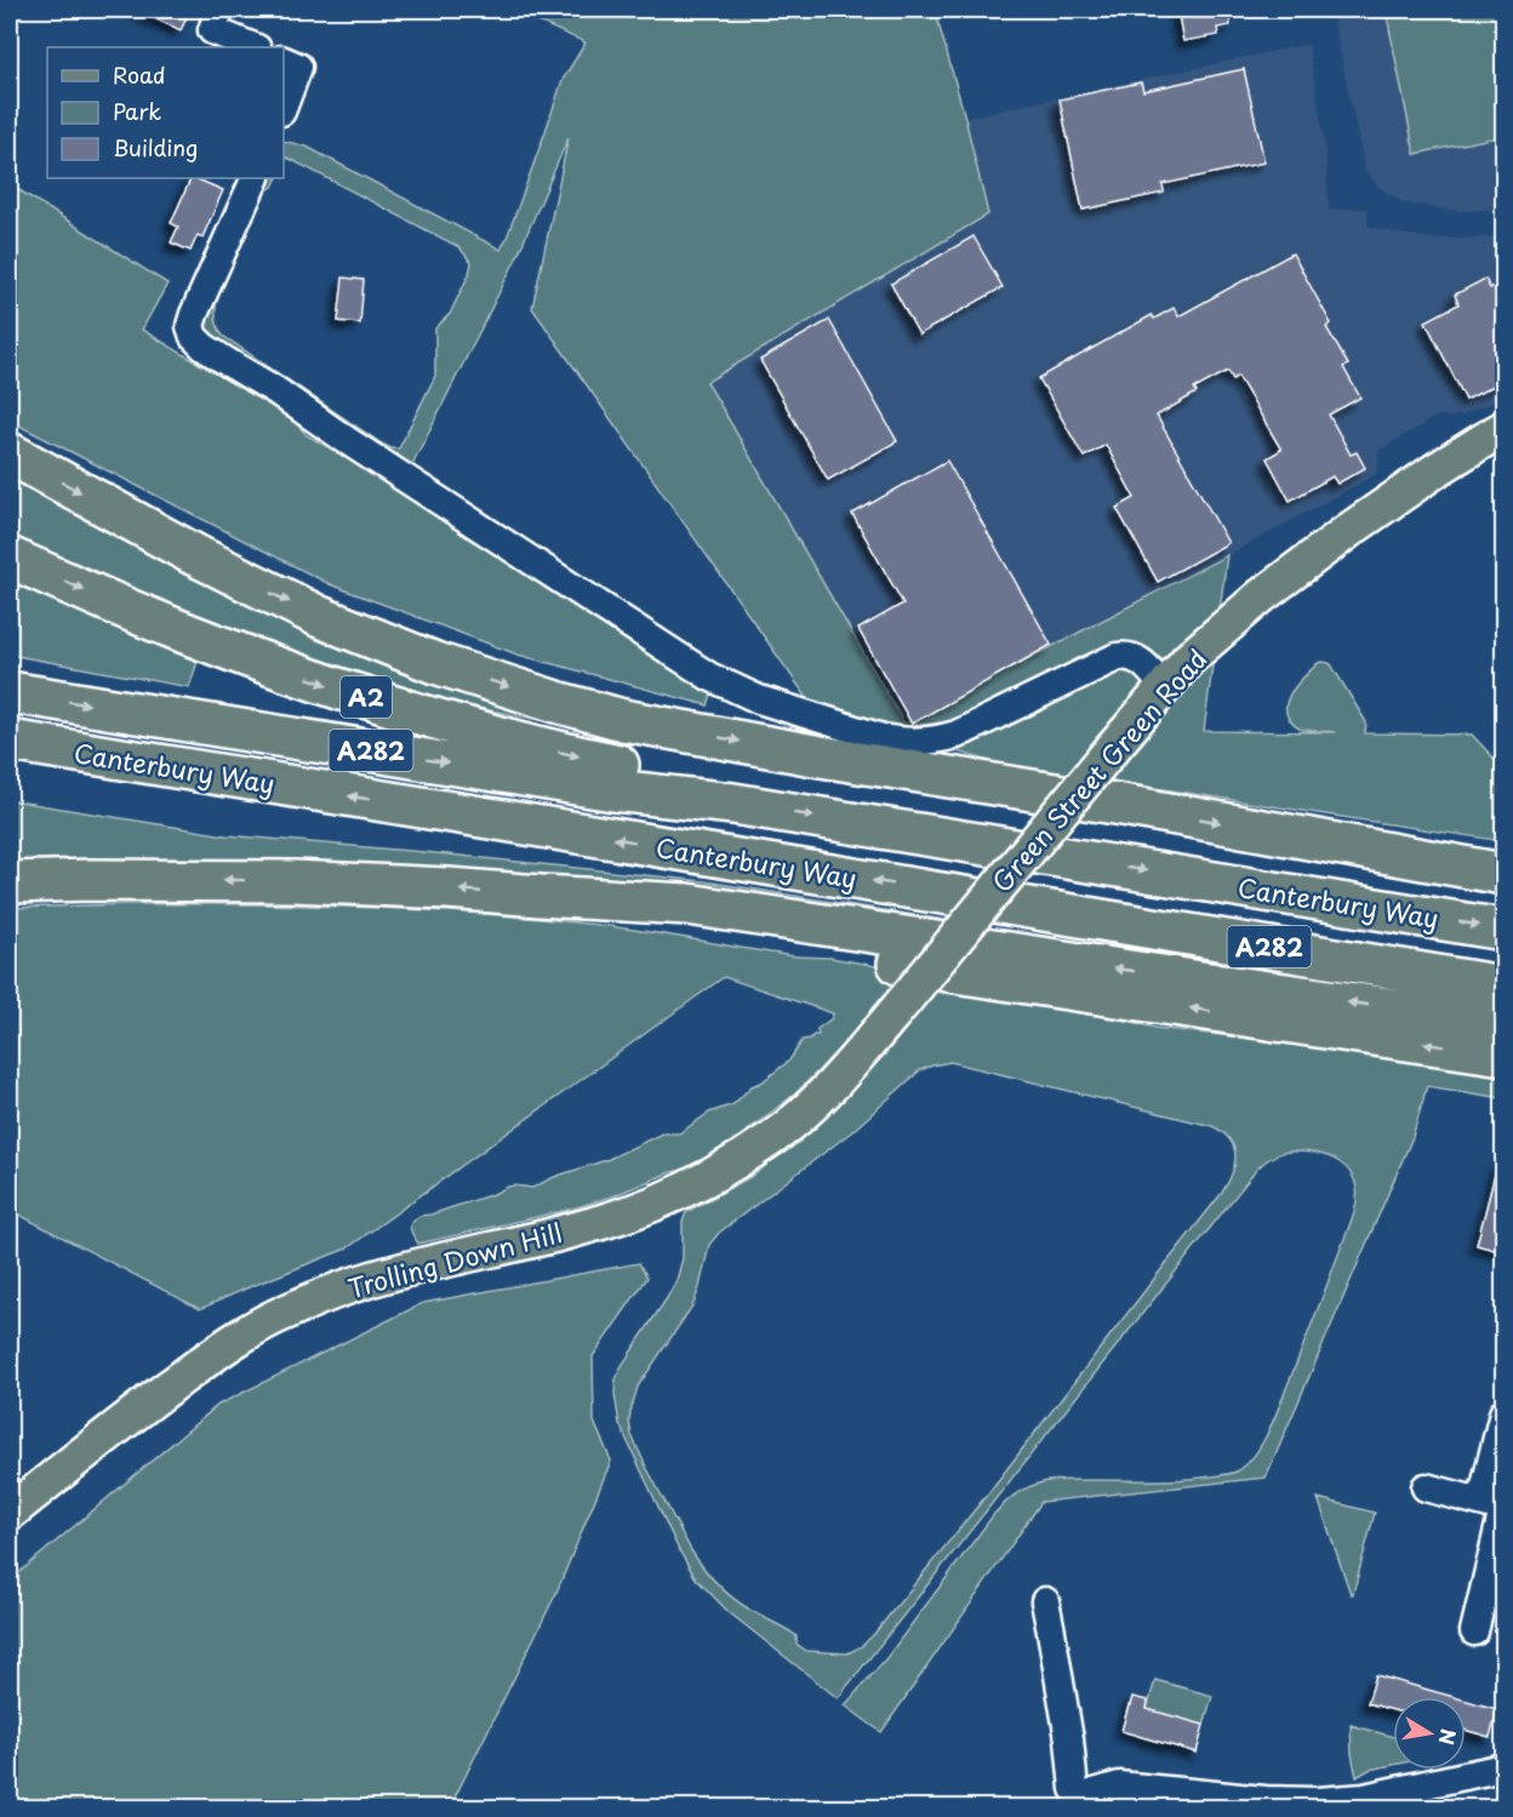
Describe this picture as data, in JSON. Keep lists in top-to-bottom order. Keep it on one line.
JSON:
{"streets":{"highway":["A2","A282","Canterbury Way"],"main road":["Green Street Green Road","Trolling Down Hill"]},"crossings":[["A2","Canterbury Way"],["Green Street Green Road","Trolling Down Hill"]],"legend":["Road","Park","Building"],"north":"right"}
